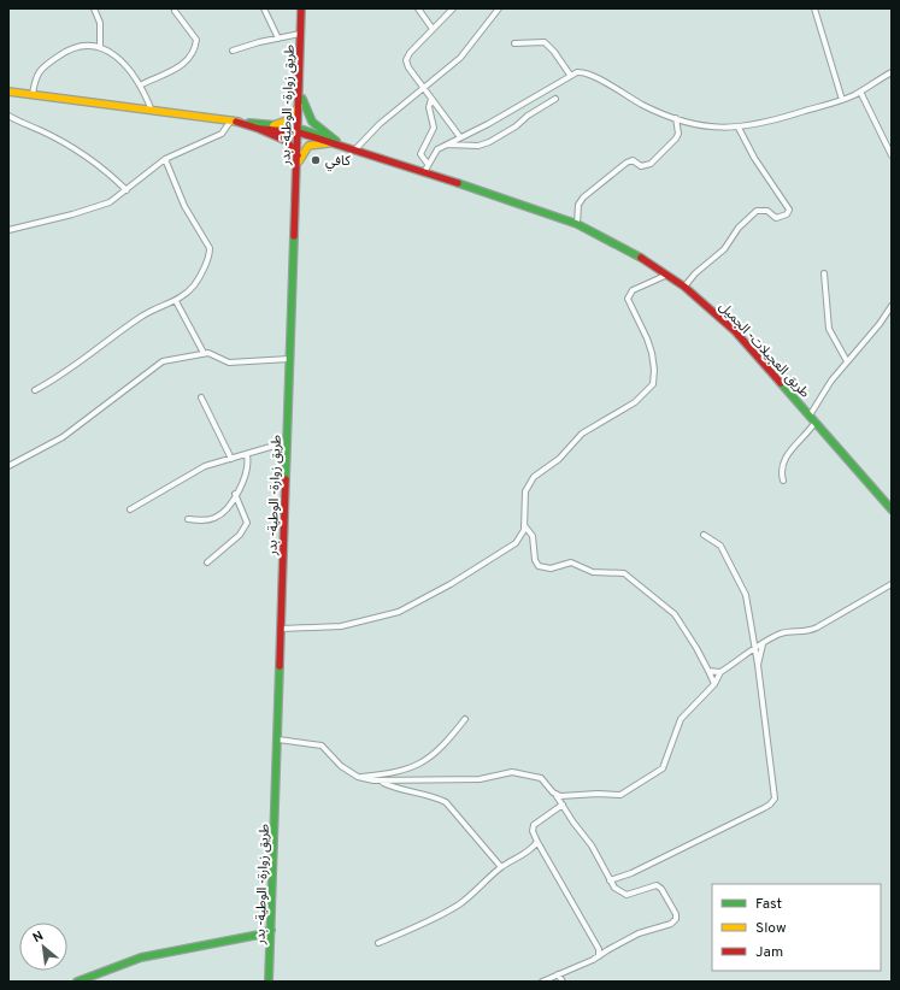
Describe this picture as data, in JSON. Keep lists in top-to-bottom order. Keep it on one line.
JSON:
{"streets":{"main road":["طريق زوارة- الوطية- بدر","طريق العجيلات- الجميل"]},"places":["كافي"],"legend":["Fast","Slow","Jam"],"north":"top left"}
